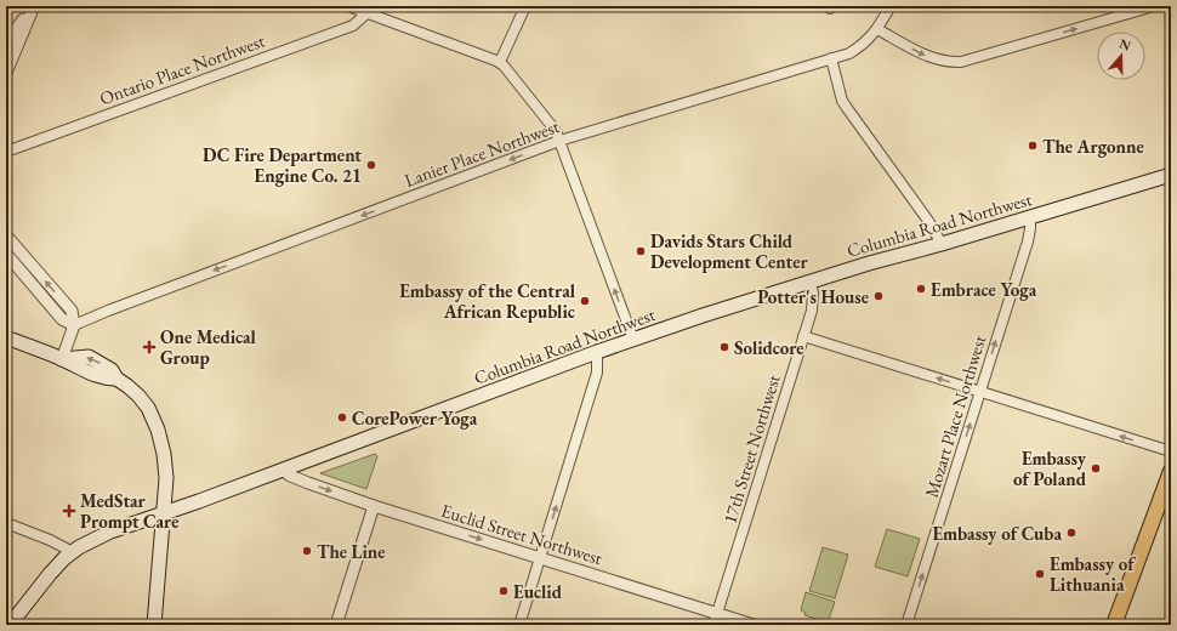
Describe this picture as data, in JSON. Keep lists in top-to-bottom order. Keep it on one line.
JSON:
{"streets":{"main road":["Columbia Road Northwest"],"street":["Ontario Place Northwest","Lanier Place Northwest","Mozart Place Northwest","17th Street Northwest","Euclid Street Northwest"]},"crossings":[["Columbia Road Northwest","Mozart Place Northwest"],["Columbia Road Northwest","17th Street Northwest"],["Columbia Road Northwest","Euclid Street Northwest"],["17th Street Northwest","Euclid Street Northwest"]],"one_way":["Lanier Place Northwest","Mozart Place Northwest","Euclid Street Northwest"],"places":{"other":["The Argonne","DC Fire Department Engine Co. 21","Davids Stars Child Development Center","Embrace Yoga","Potter's House","Embassy of the Central African Republic","Solidcore","CorePower Yoga","Embassy of Poland","Embassy of Cuba","The Line","Embassy of Lithuania","Euclid"],"health":["One Medical Group","MedStar Prompt Care"]},"north":"top"}
